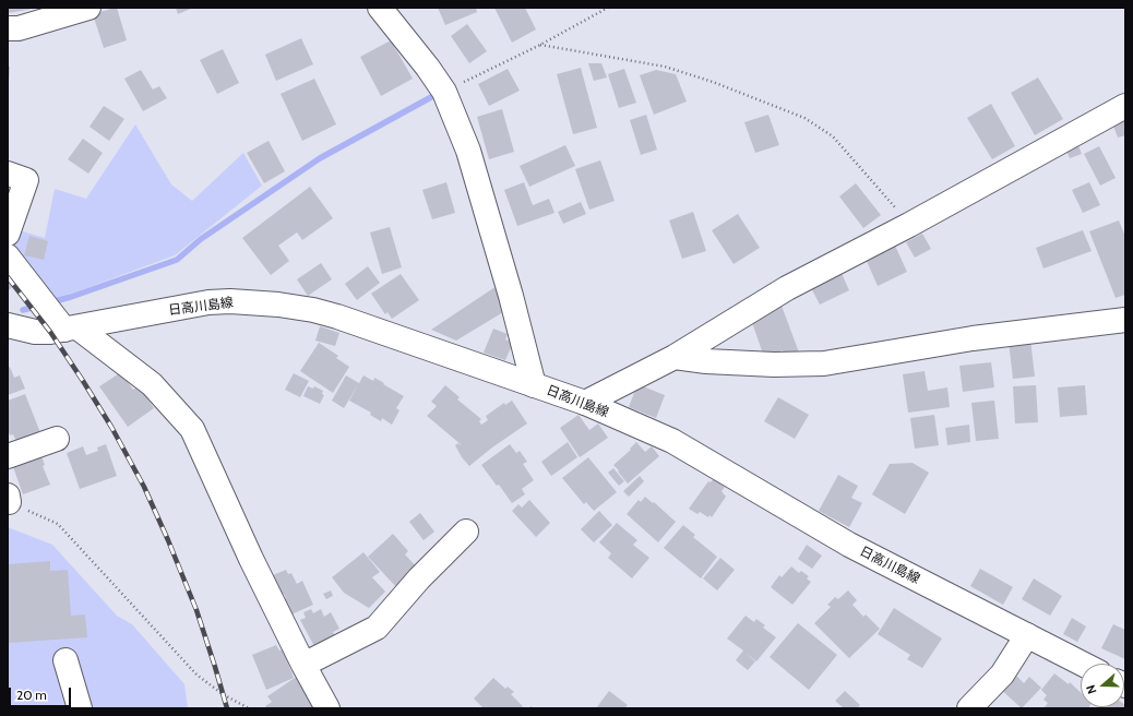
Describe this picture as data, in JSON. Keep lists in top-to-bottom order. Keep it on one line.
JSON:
{"streets":{"street":["日高川島線"]},"scale_bar":"20 m","north":"left"}
